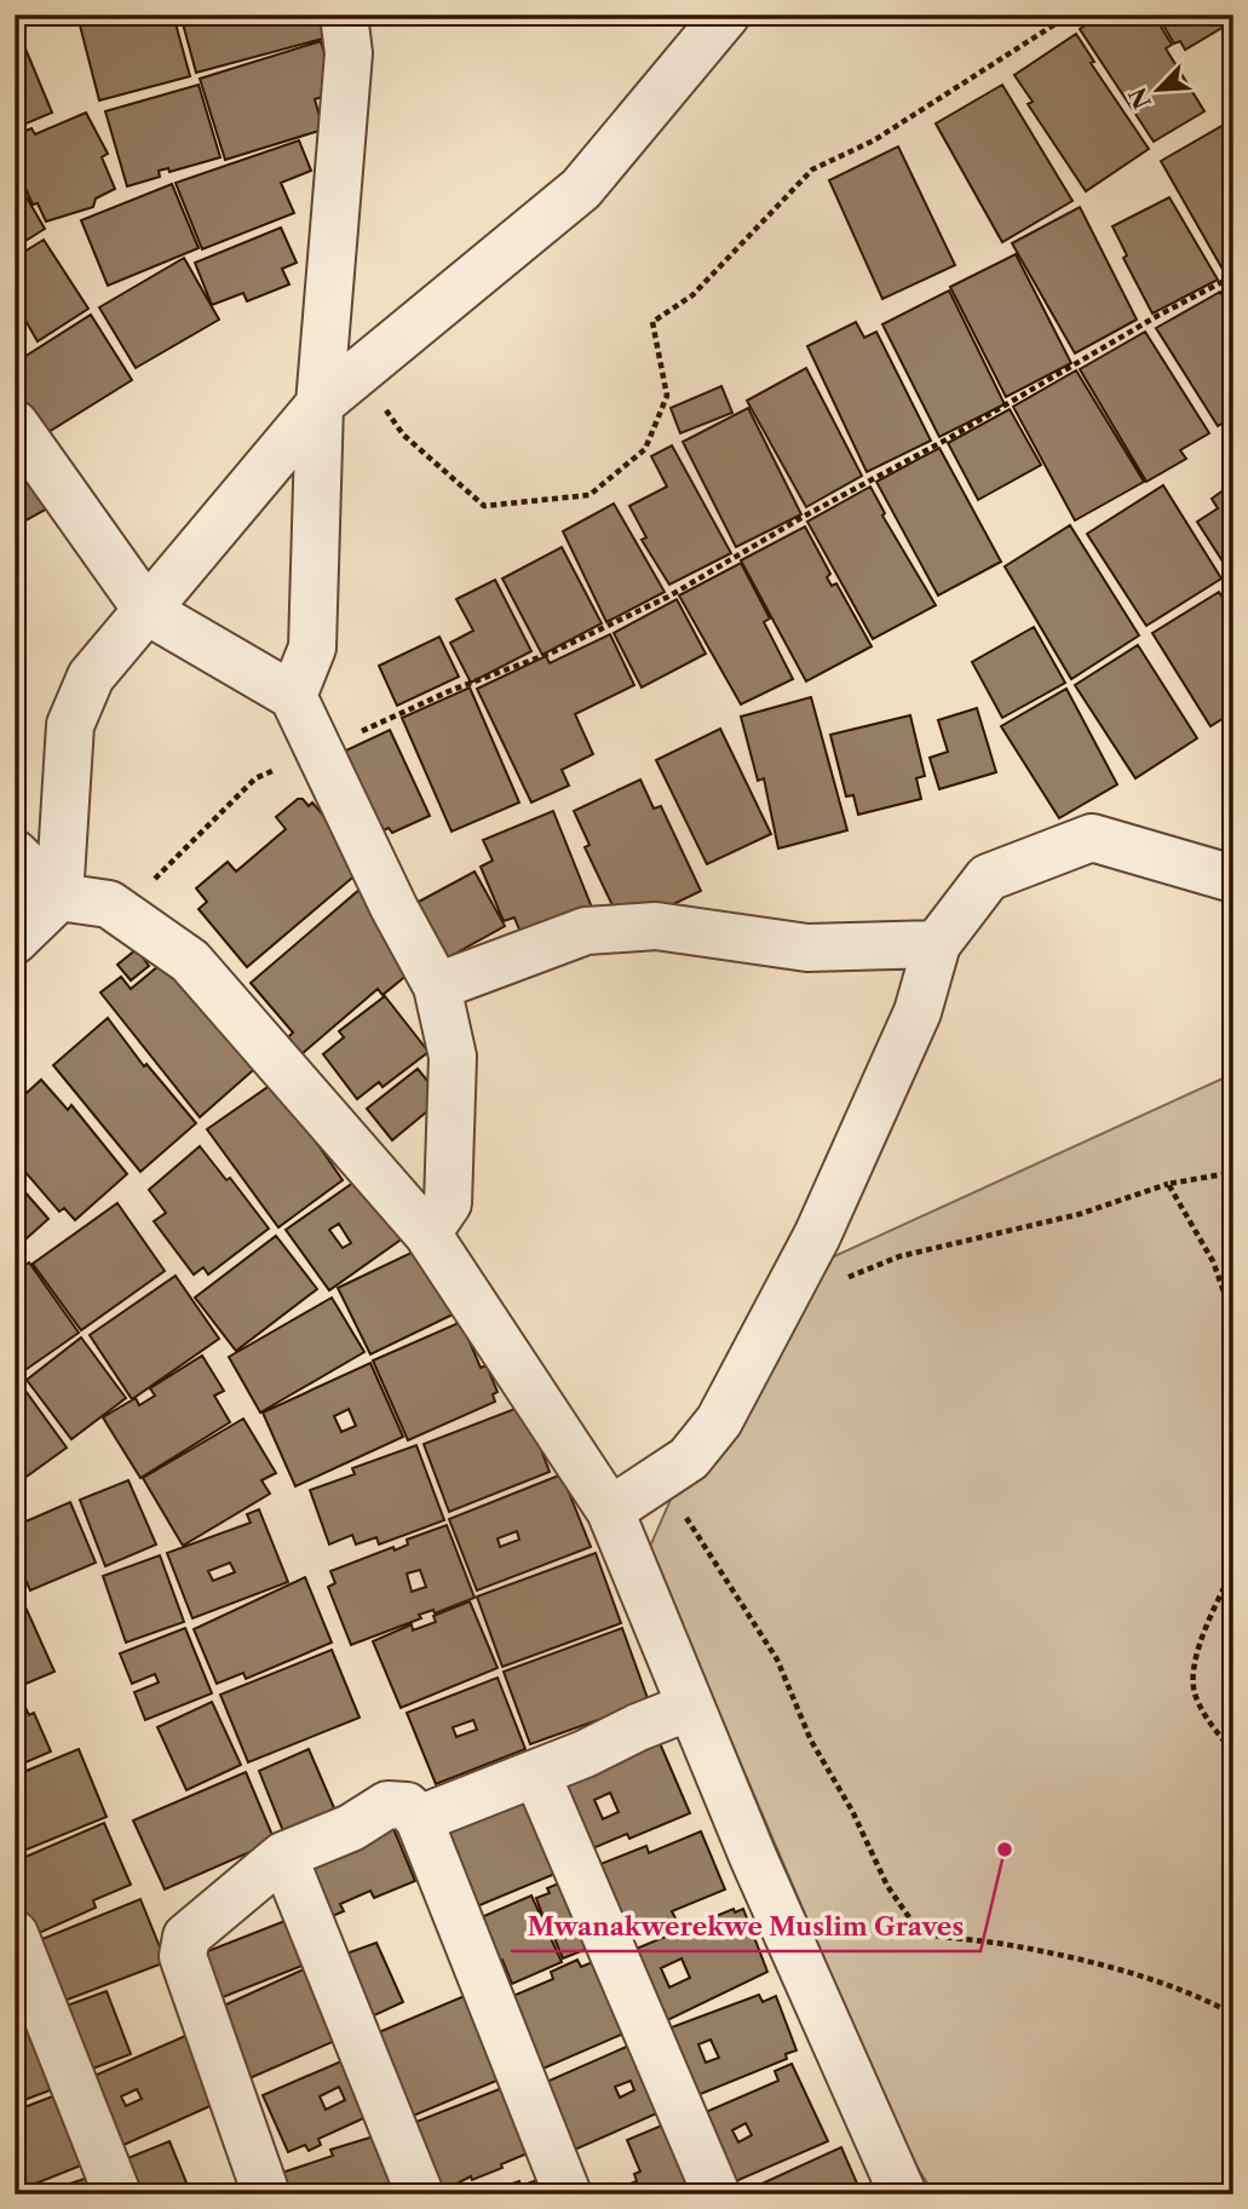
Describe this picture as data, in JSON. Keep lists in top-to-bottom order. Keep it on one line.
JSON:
{"places":["Mwanakwerekwe Muslim Graves"],"north":"bottom left"}
